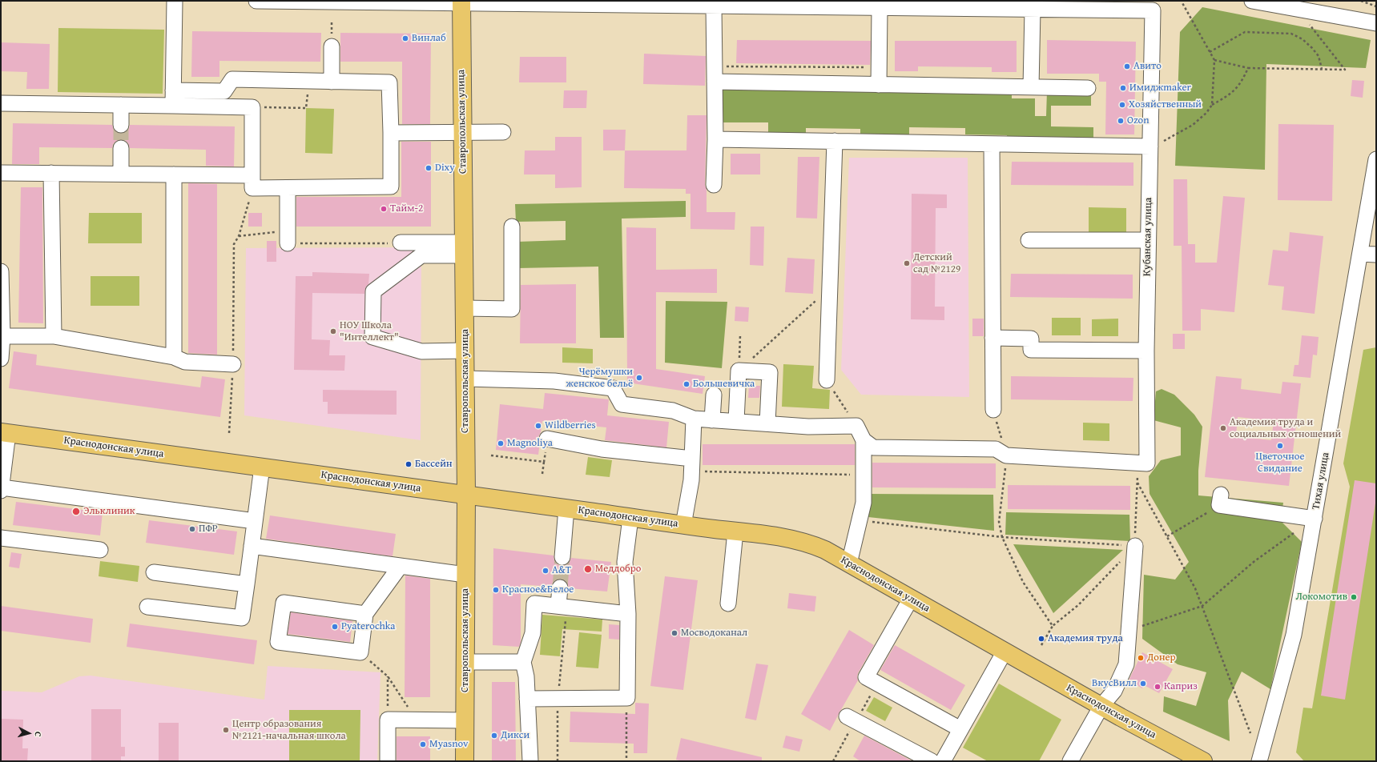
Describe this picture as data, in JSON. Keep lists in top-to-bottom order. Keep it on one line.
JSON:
{"streets":{"main road":["Ставропольская улица","Краснодонская улица"],"street":["Кубанская улица","Тихая улица"]},"crossings":[["Ставропольская улица","Краснодонская улица"]],"places":["Винлаб","Авито","Имиджmaker","Хозяйственный","Ozon","Dixy","Тайм-2","Детский сад №2129","НОУ Школа \"Интеллект\"","Черёмушки женское бельё","Большевичка","Wildberries","Академия труда и социальных отношений","Magnoliya","Цветочное Свидание","Бассейн","Эльклиник","ПФР","Меддобро","A&T","Красное&Белое","Локомотив","Pyaterochka","Мосводоканал","Академия труда","Донер","ВкусВилл","Каприз","Центр образования №2121-начальная школа","Дикси","Myasnov"],"north":"right"}
